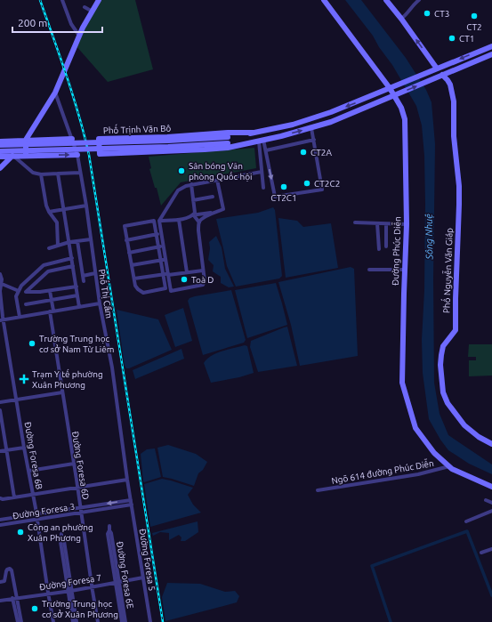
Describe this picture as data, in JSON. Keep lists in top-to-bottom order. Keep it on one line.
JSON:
{"streets":{"main road":["Phố Trịnh Văn Bô","Đường Phúc Diễn","Phố Nguyễn Văn Giáp"],"street":["Phố Thị Cẩm","Đường Foresa 6B","Đường Foresa 6D","Ngõ 614 đường Phúc Diễn","Đường Foresa 3","Đường Foresa 5","Đường Foresa 6E","Đường Foresa 7"]},"crossings":[["Phố Trịnh Văn Bô","Đường Phúc Diễn"],["Phố Trịnh Văn Bô","Phố Nguyễn Văn Giáp"],["Đường Phúc Diễn","Ngõ 614 đường Phúc Diễn"],["Phố Thị Cẩm","Đường Foresa 3"],["Phố Thị Cẩm","Đường Foresa 5"],["Đường Foresa 6B","Đường Foresa 3"],["Đường Foresa 6B","Đường Foresa 7"],["Đường Foresa 6D","Đường Foresa 3"],["Đường Foresa 6D","Đường Foresa 7"],["Đường Foresa 3","Đường Foresa 5"],["Đường Foresa 5","Đường Foresa 7"],["Đường Foresa 6E","Đường Foresa 7"]],"water":["Sông Nhuệ"],"places":{"other":["CT3","CT2","CT1","CT2A","Sân bóng Văn phòng Quốc hội","CT2C2","CT2C1","Toà D","Trường Trung học cơ sở Nam Từ Liêm","Công an phường Xuân Phương","Trường Trung học cơ sở Xuân Phương"],"health":["Trạm Y tế phường Xuân Phương"]},"scale_bar":"200 m"}
